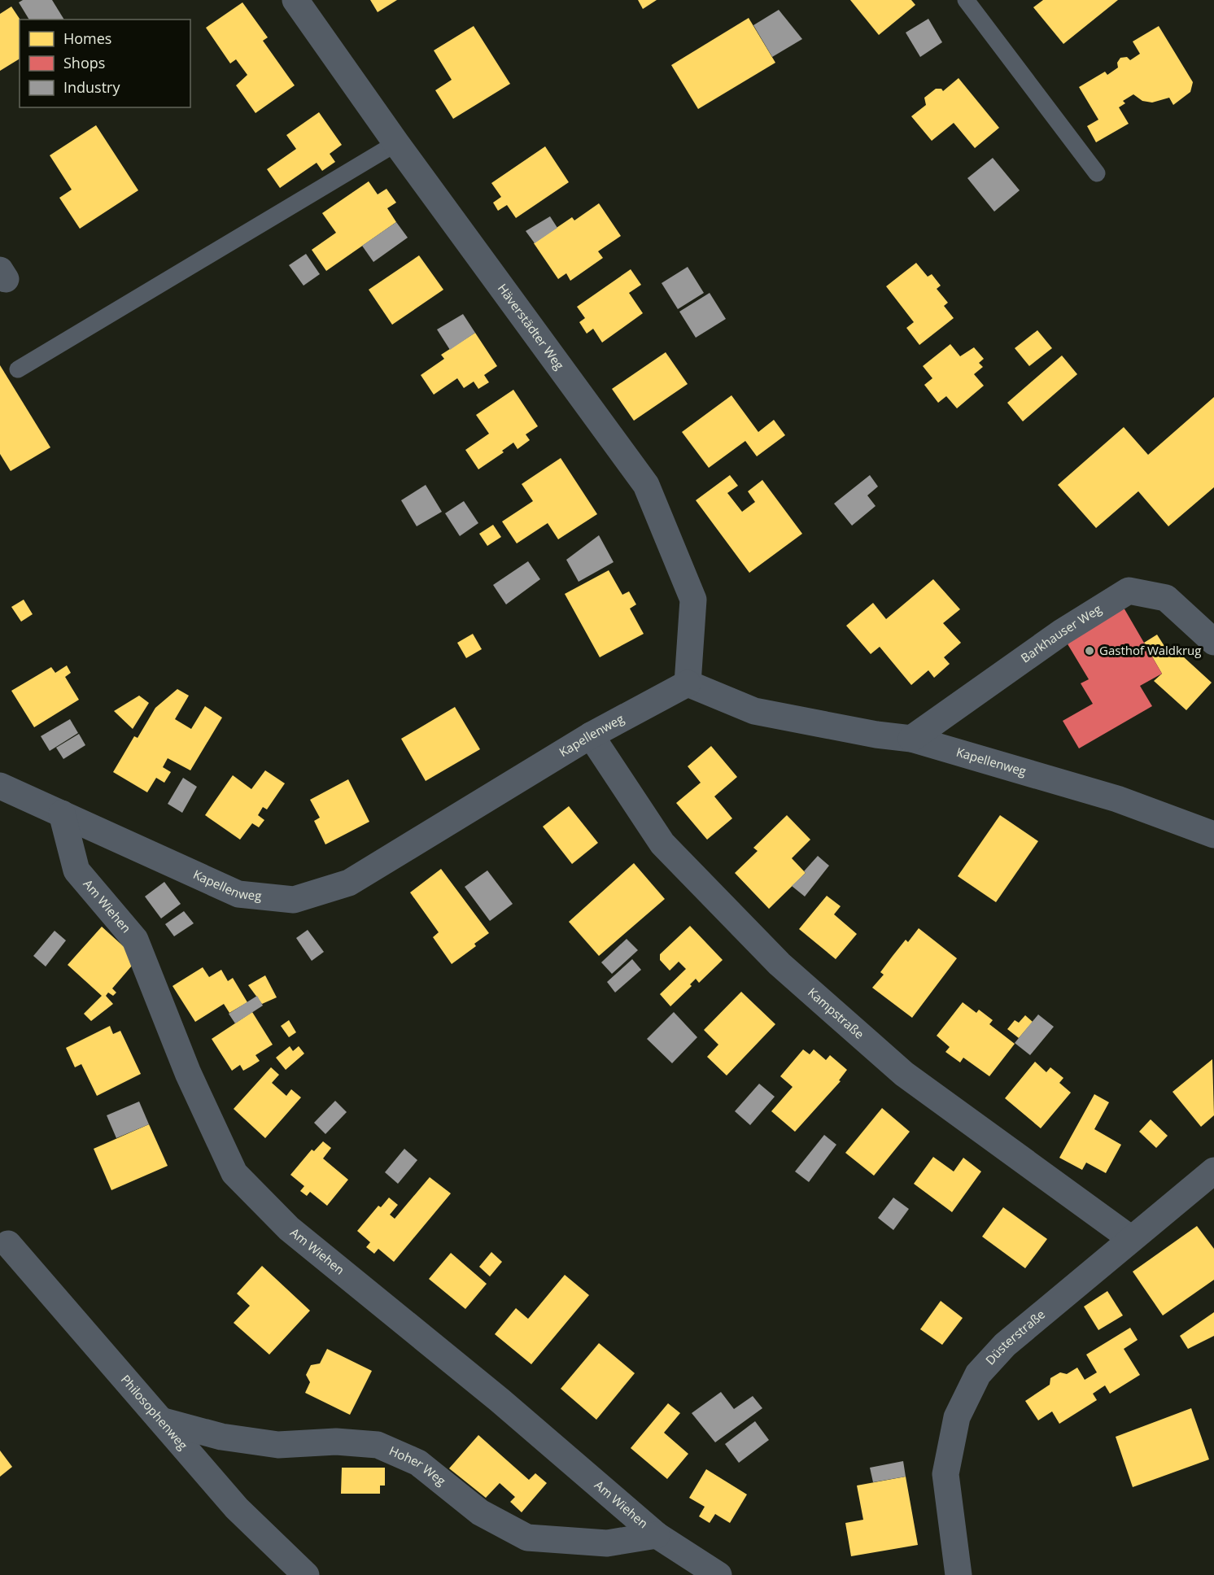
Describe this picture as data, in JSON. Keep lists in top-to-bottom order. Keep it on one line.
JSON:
{"streets":{"street":["Häverstädter Weg","Barkhauser Weg","Kapellenweg","Am Wiehen","Kampstraße","Düsterstraße","Philosophenweg","Hoher Weg"]},"crossings":[["Häverstädter Weg","Kapellenweg"],["Barkhauser Weg","Kapellenweg"],["Kapellenweg","Am Wiehen"],["Kapellenweg","Kampstraße"],["Am Wiehen","Hoher Weg"],["Kampstraße","Düsterstraße"],["Philosophenweg","Hoher Weg"]],"places":["Gasthof Waldkrug"],"legend":["Homes","Shops","Industry"]}
